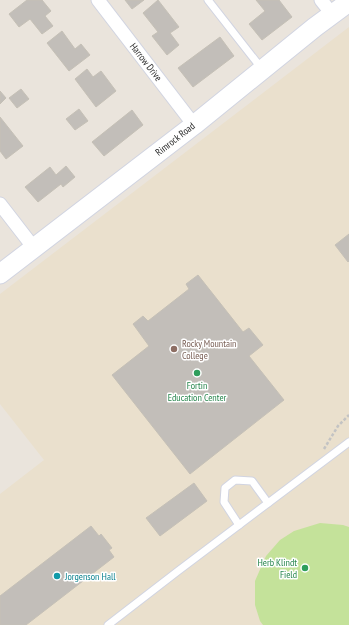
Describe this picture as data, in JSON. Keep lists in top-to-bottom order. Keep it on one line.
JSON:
{"streets":{"main road":["Rimrock Road"],"street":["Harrow Drive"]},"crossings":[["Harrow Drive","Rimrock Road"]],"places":["Rocky Mountain College","Fortin Education Center","Herb Klindt Field","Jorgenson Hall"]}
